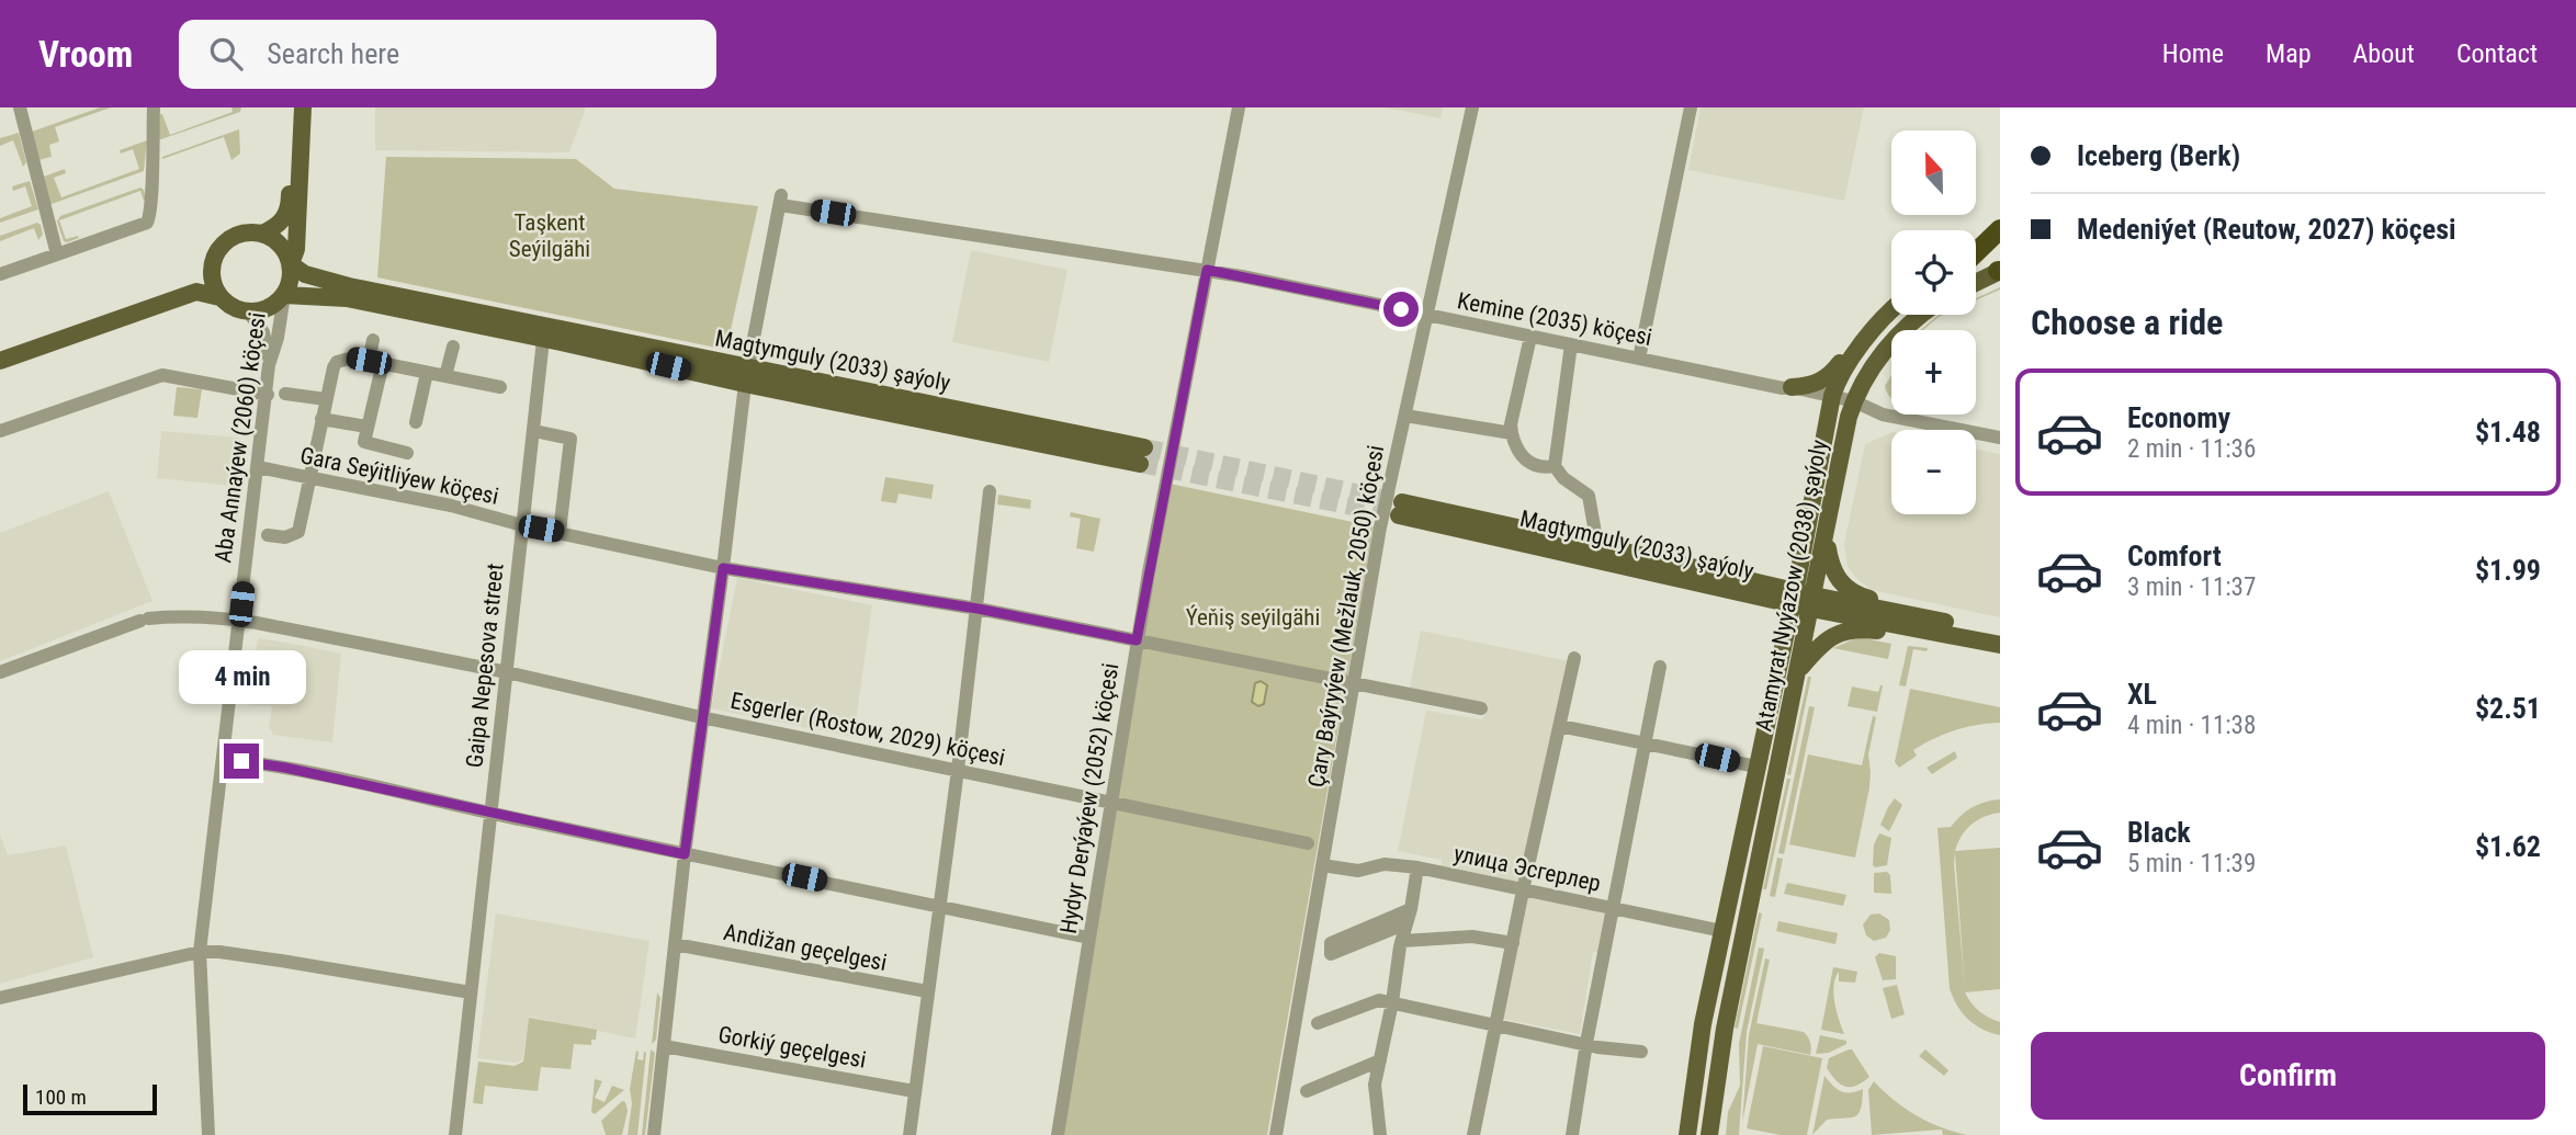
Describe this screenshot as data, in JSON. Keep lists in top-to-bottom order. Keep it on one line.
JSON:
{"streets":{"main road":["Magtymguly (2033) şaýoly","Atamyrat Nyýazow (2038) şaýoly"],"street":["Kemine (2035) köçesi","Aba Annaýew (2060) köçesi","Gara Seýitliýew köçesi","Çary Baýryýew (Mežlauk, 2050) köçesi","Gaipa Nepesova street","Esgerler (Rostow, 2029) köçesi","Hydyr Derýaýew (2052) köçesi","улица Эсгерлер","Andižan geçelgesi","Gorkiý geçelgesi"]},"crossings":[["Kemine (2035) köçesi","Magtymguly (2033) şaýoly"],["Kemine (2035) köçesi","Atamyrat Nyýazow (2038) şaýoly"],["Kemine (2035) köçesi","Çary Baýryýew (Mežlauk, 2050) köçesi"],["Kemine (2035) köçesi","Hydyr Derýaýew (2052) köçesi"],["Magtymguly (2033) şaýoly","Aba Annaýew (2060) köçesi"],["Magtymguly (2033) şaýoly","Atamyrat Nyýazow (2038) şaýoly"],["Magtymguly (2033) şaýoly","Gaipa Nepesova street"],["Aba Annaýew (2060) köçesi","Gara Seýitliýew köçesi"],["Aba Annaýew (2060) köçesi","Esgerler (Rostow, 2029) köçesi"],["Gara Seýitliýew köçesi","Çary Baýryýew (Mežlauk, 2050) köçesi"],["Gara Seýitliýew köçesi","Gaipa Nepesova street"],["Gara Seýitliýew köçesi","Hydyr Derýaýew (2052) köçesi"],["Atamyrat Nyýazow (2038) şaýoly","улица Эсгерлер"],["Çary Baýryýew (Mežlauk, 2050) köçesi","улица Эсгерлер"],["Gaipa Nepesova street","Esgerler (Rostow, 2029) köçesi"],["Esgerler (Rostow, 2029) köçesi","Hydyr Derýaýew (2052) köçesi"]],"parks":["Taşkent Seýilgähi","Ýeňiş seýilgähi"],"scale_bar":"100 m","north":"top","page":{"header":"Vroom","search":"Search here","nav":["Home","Map","About","Contact"],"banner":["Iceberg (Berk)","Medeniýet (Reutow, 2027) köçesi"],"map_buttons":["+","−"],"heading":"Choose a ride","list":[{"name":"Economy","note":"2 min · 11:36","value":"$1.48"},{"name":"Comfort","note":"3 min · 11:37","value":"$1.99"},{"name":"XL","note":"4 min · 11:38","value":"$2.51"},{"name":"Black","note":"5 min · 11:39","value":"$1.62"}],"bubble":"4 min","buttons":"Confirm","scale":"100 m"}}
